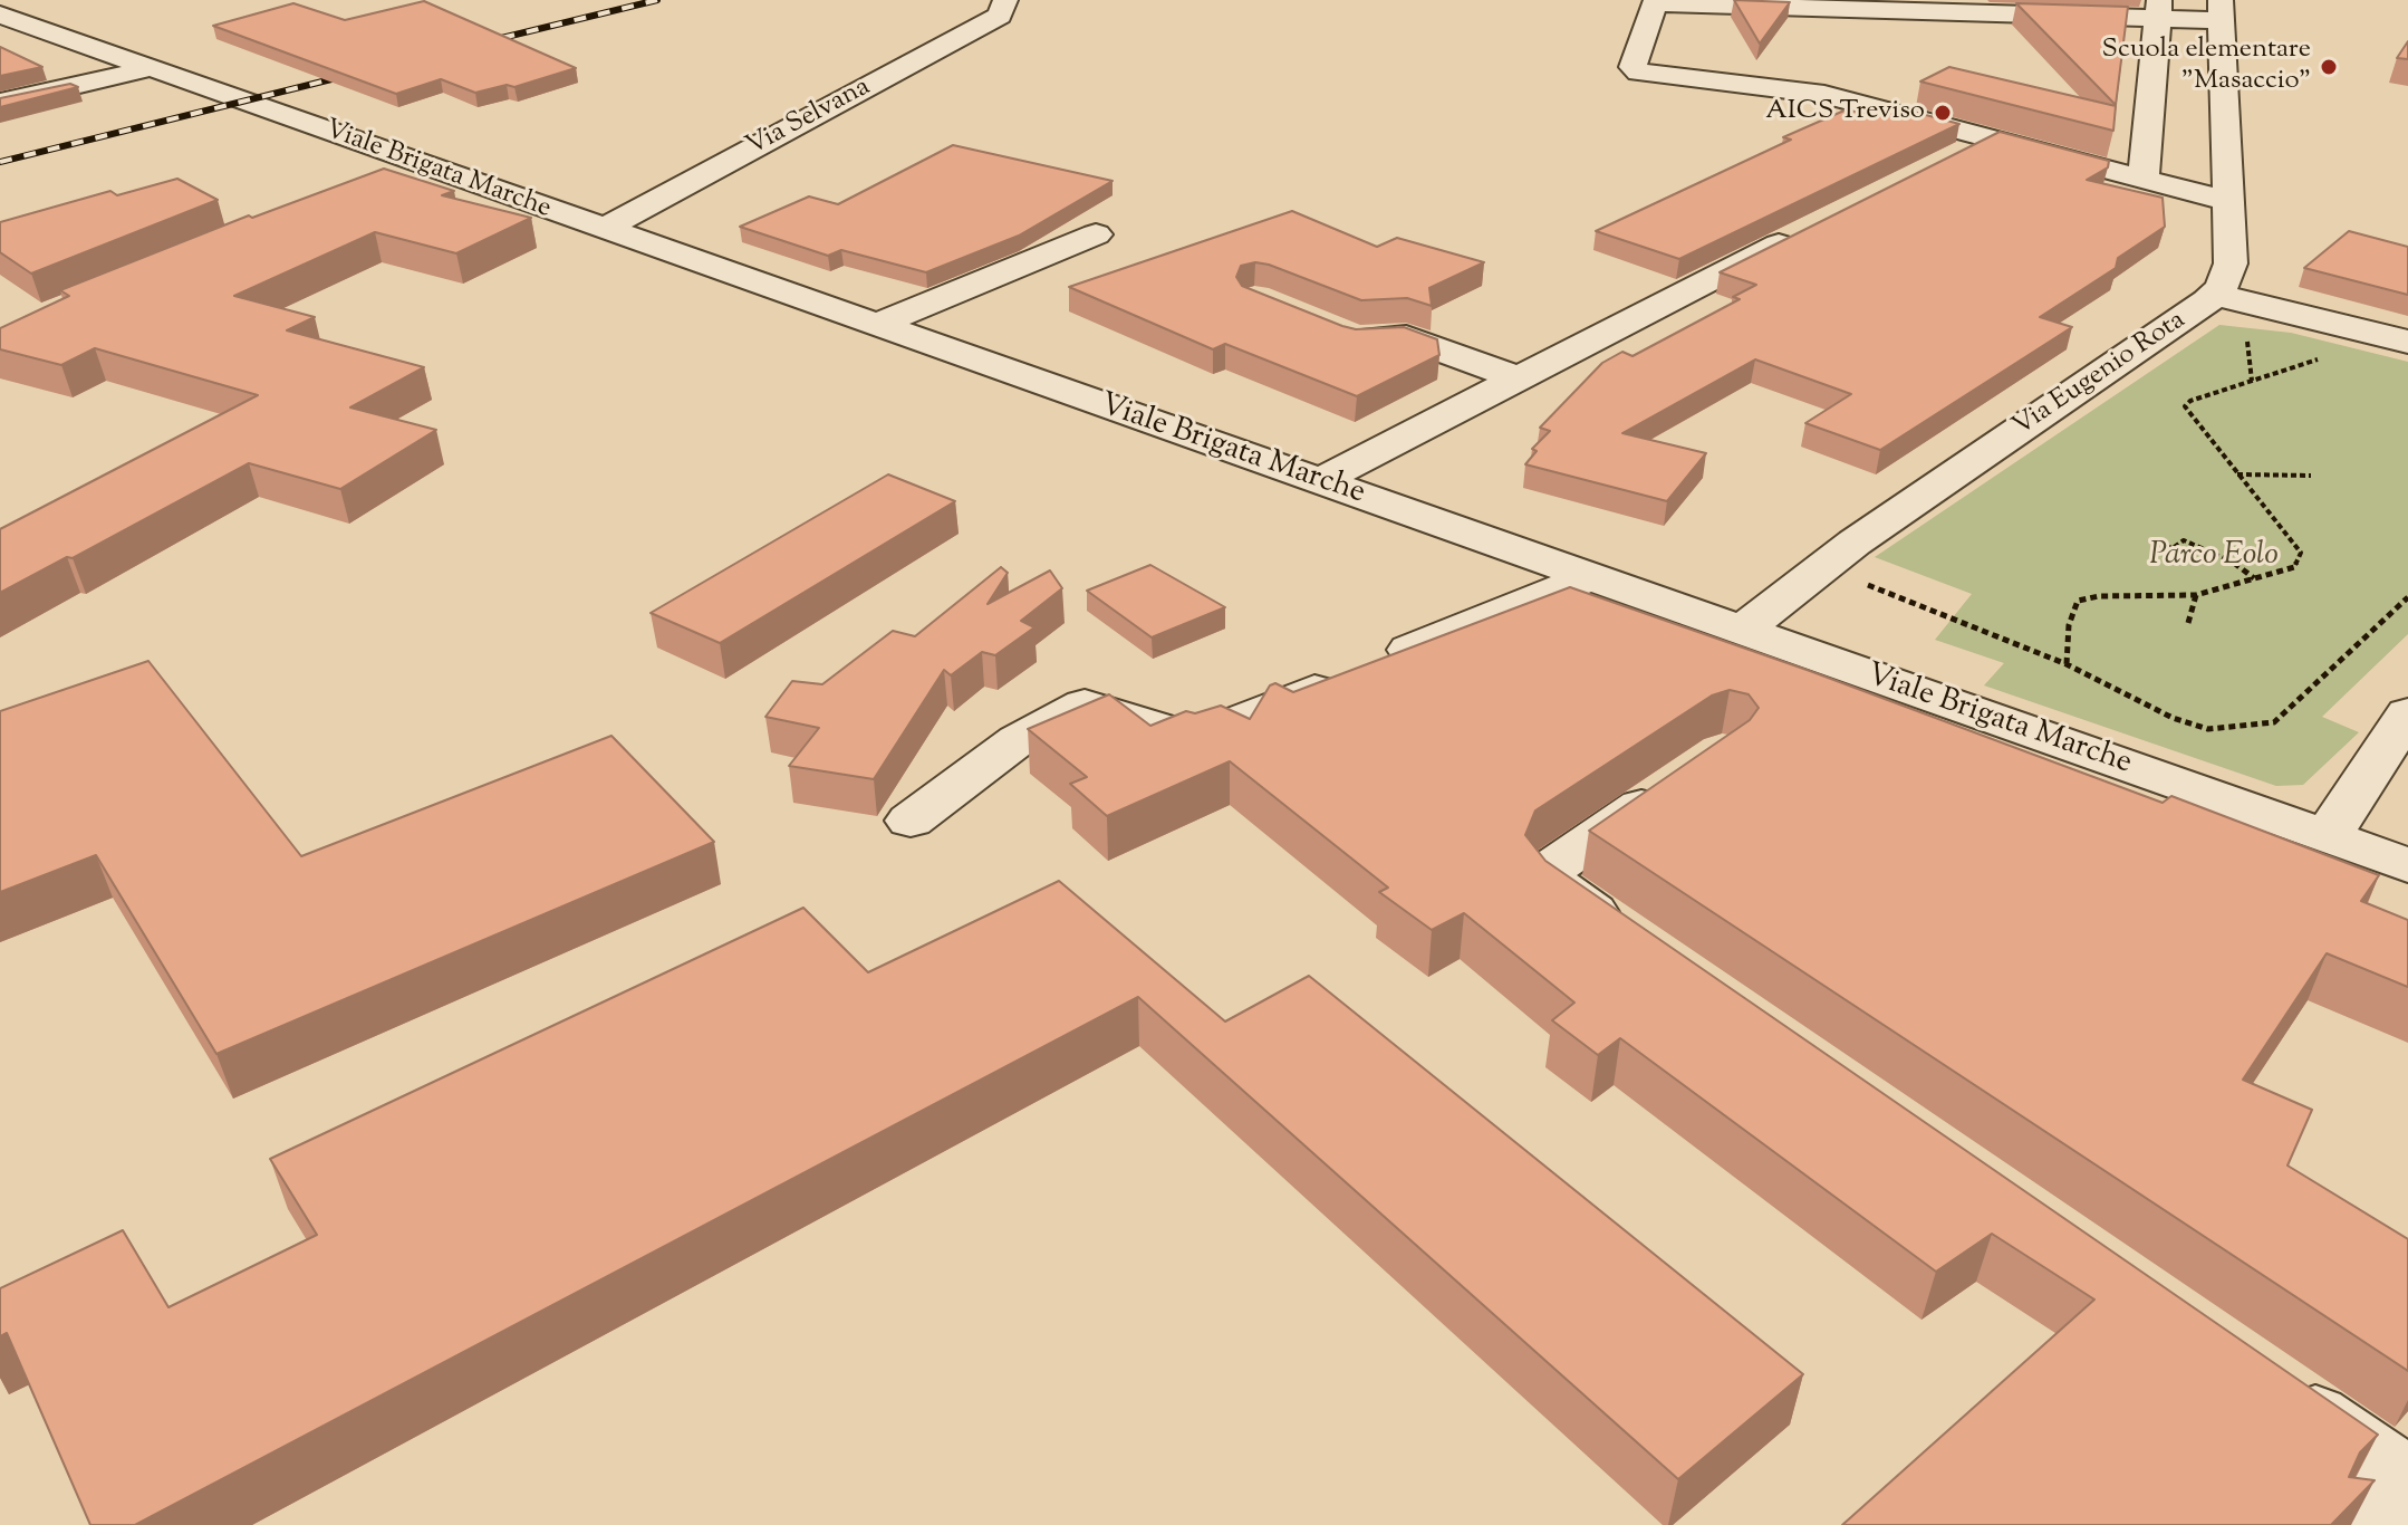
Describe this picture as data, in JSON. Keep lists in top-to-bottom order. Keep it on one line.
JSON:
{"streets":{"street":["Via Selvana","Viale Brigata Marche","Via Eugenio Rota"]},"crossings":[["Via Selvana","Viale Brigata Marche"],["Viale Brigata Marche","Via Eugenio Rota"]],"parks":["Parco Eolo"],"places":["Scuola elementare \"Masaccio\"","AICS Treviso"]}
